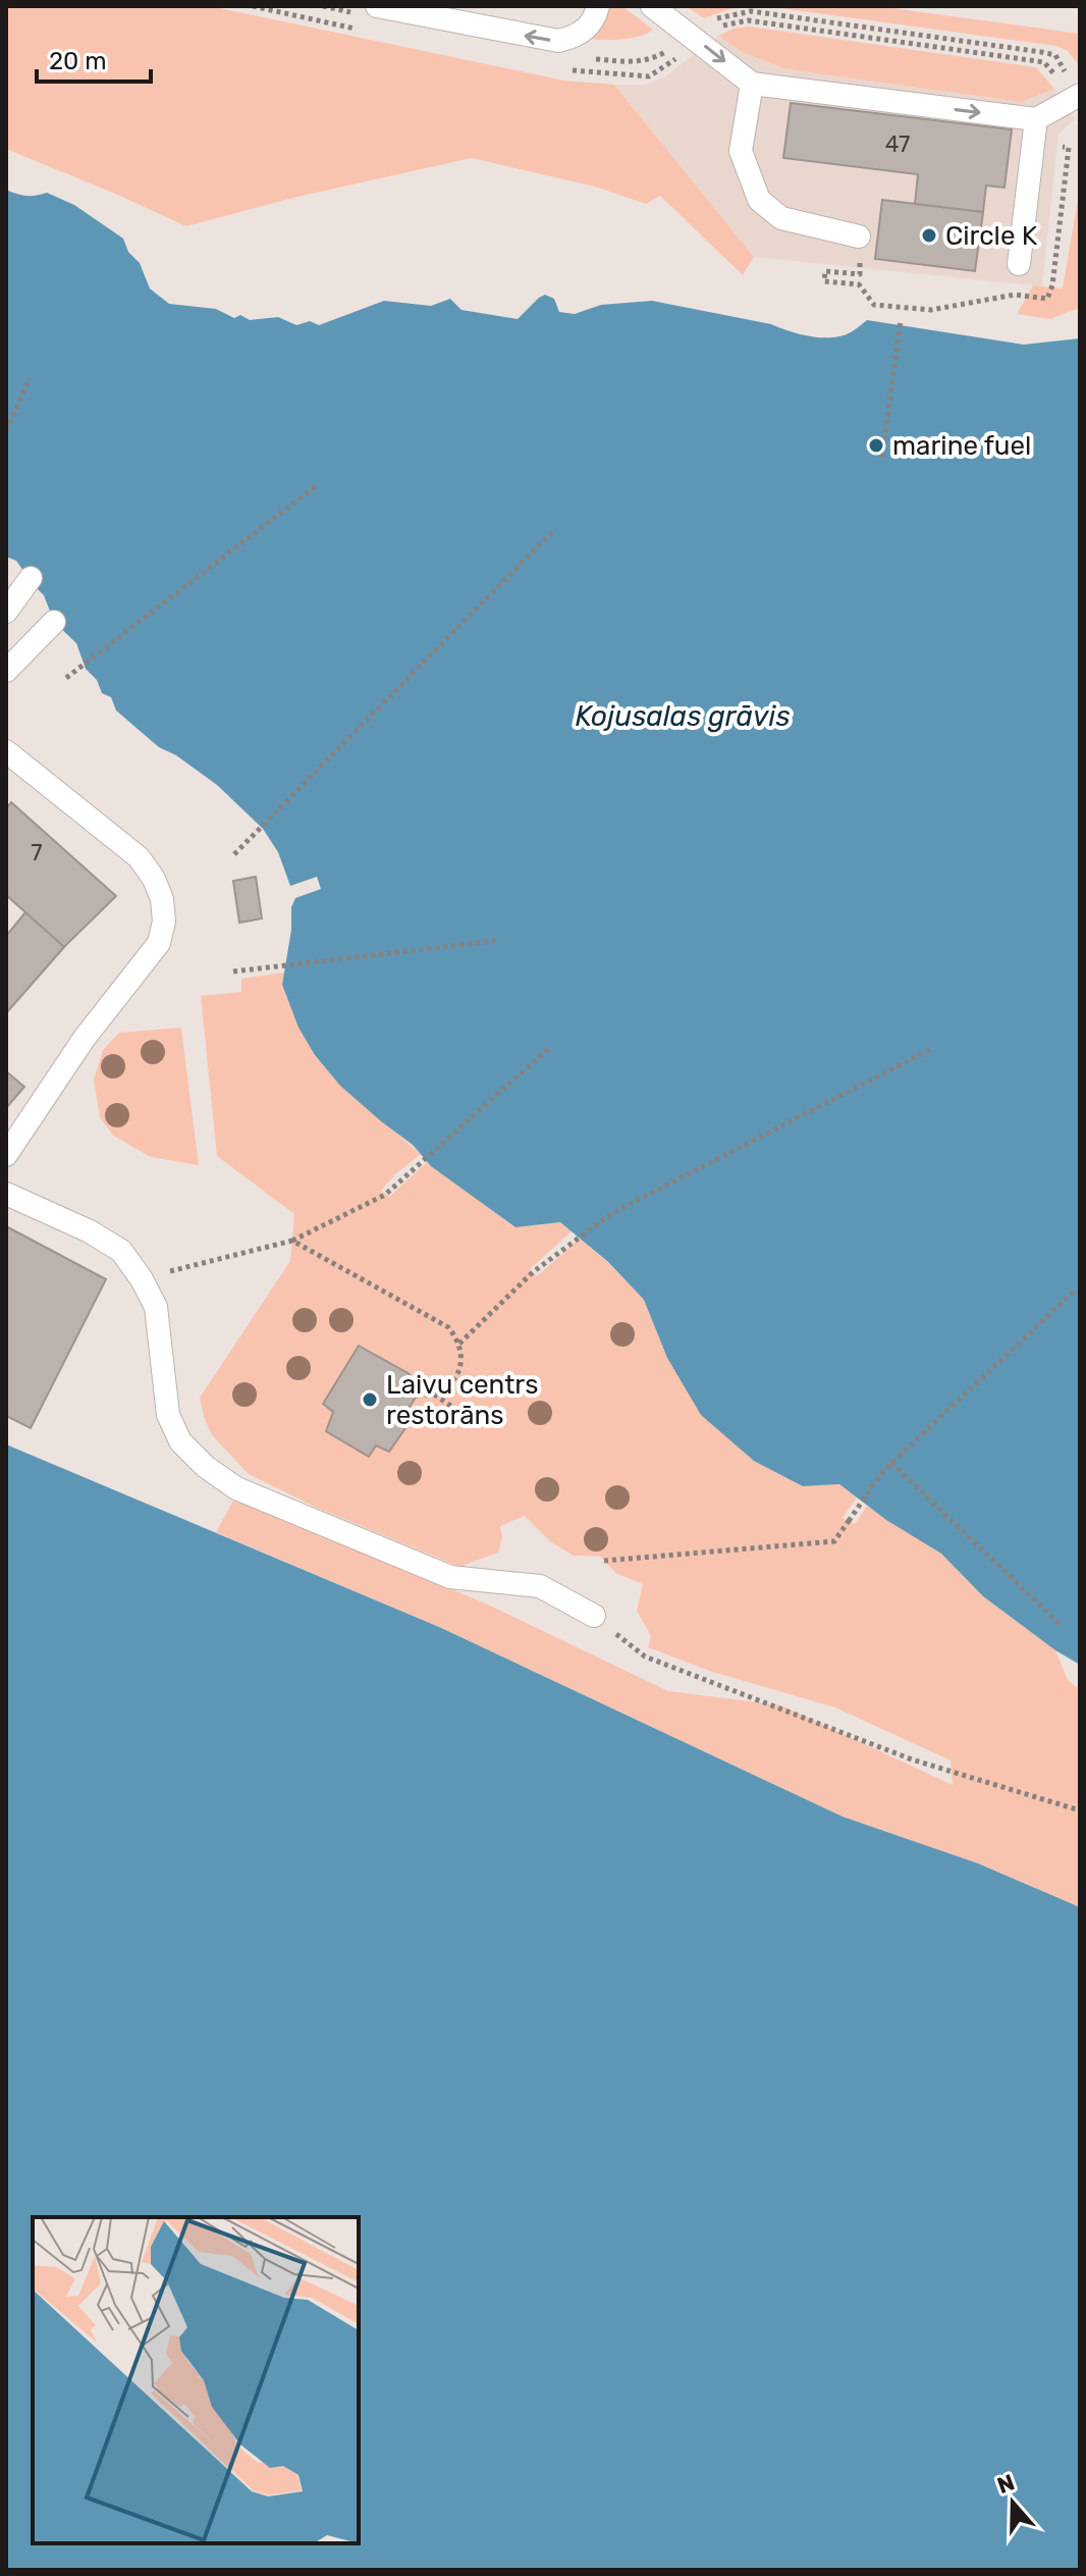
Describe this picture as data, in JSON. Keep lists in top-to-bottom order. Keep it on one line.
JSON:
{"water":["Kojusalas grāvis"],"places":["Circle K","marine fuel","Laivu centrs restorāns"],"house_numbers":["47","7"],"scale_bar":"20 m","north":"top"}
